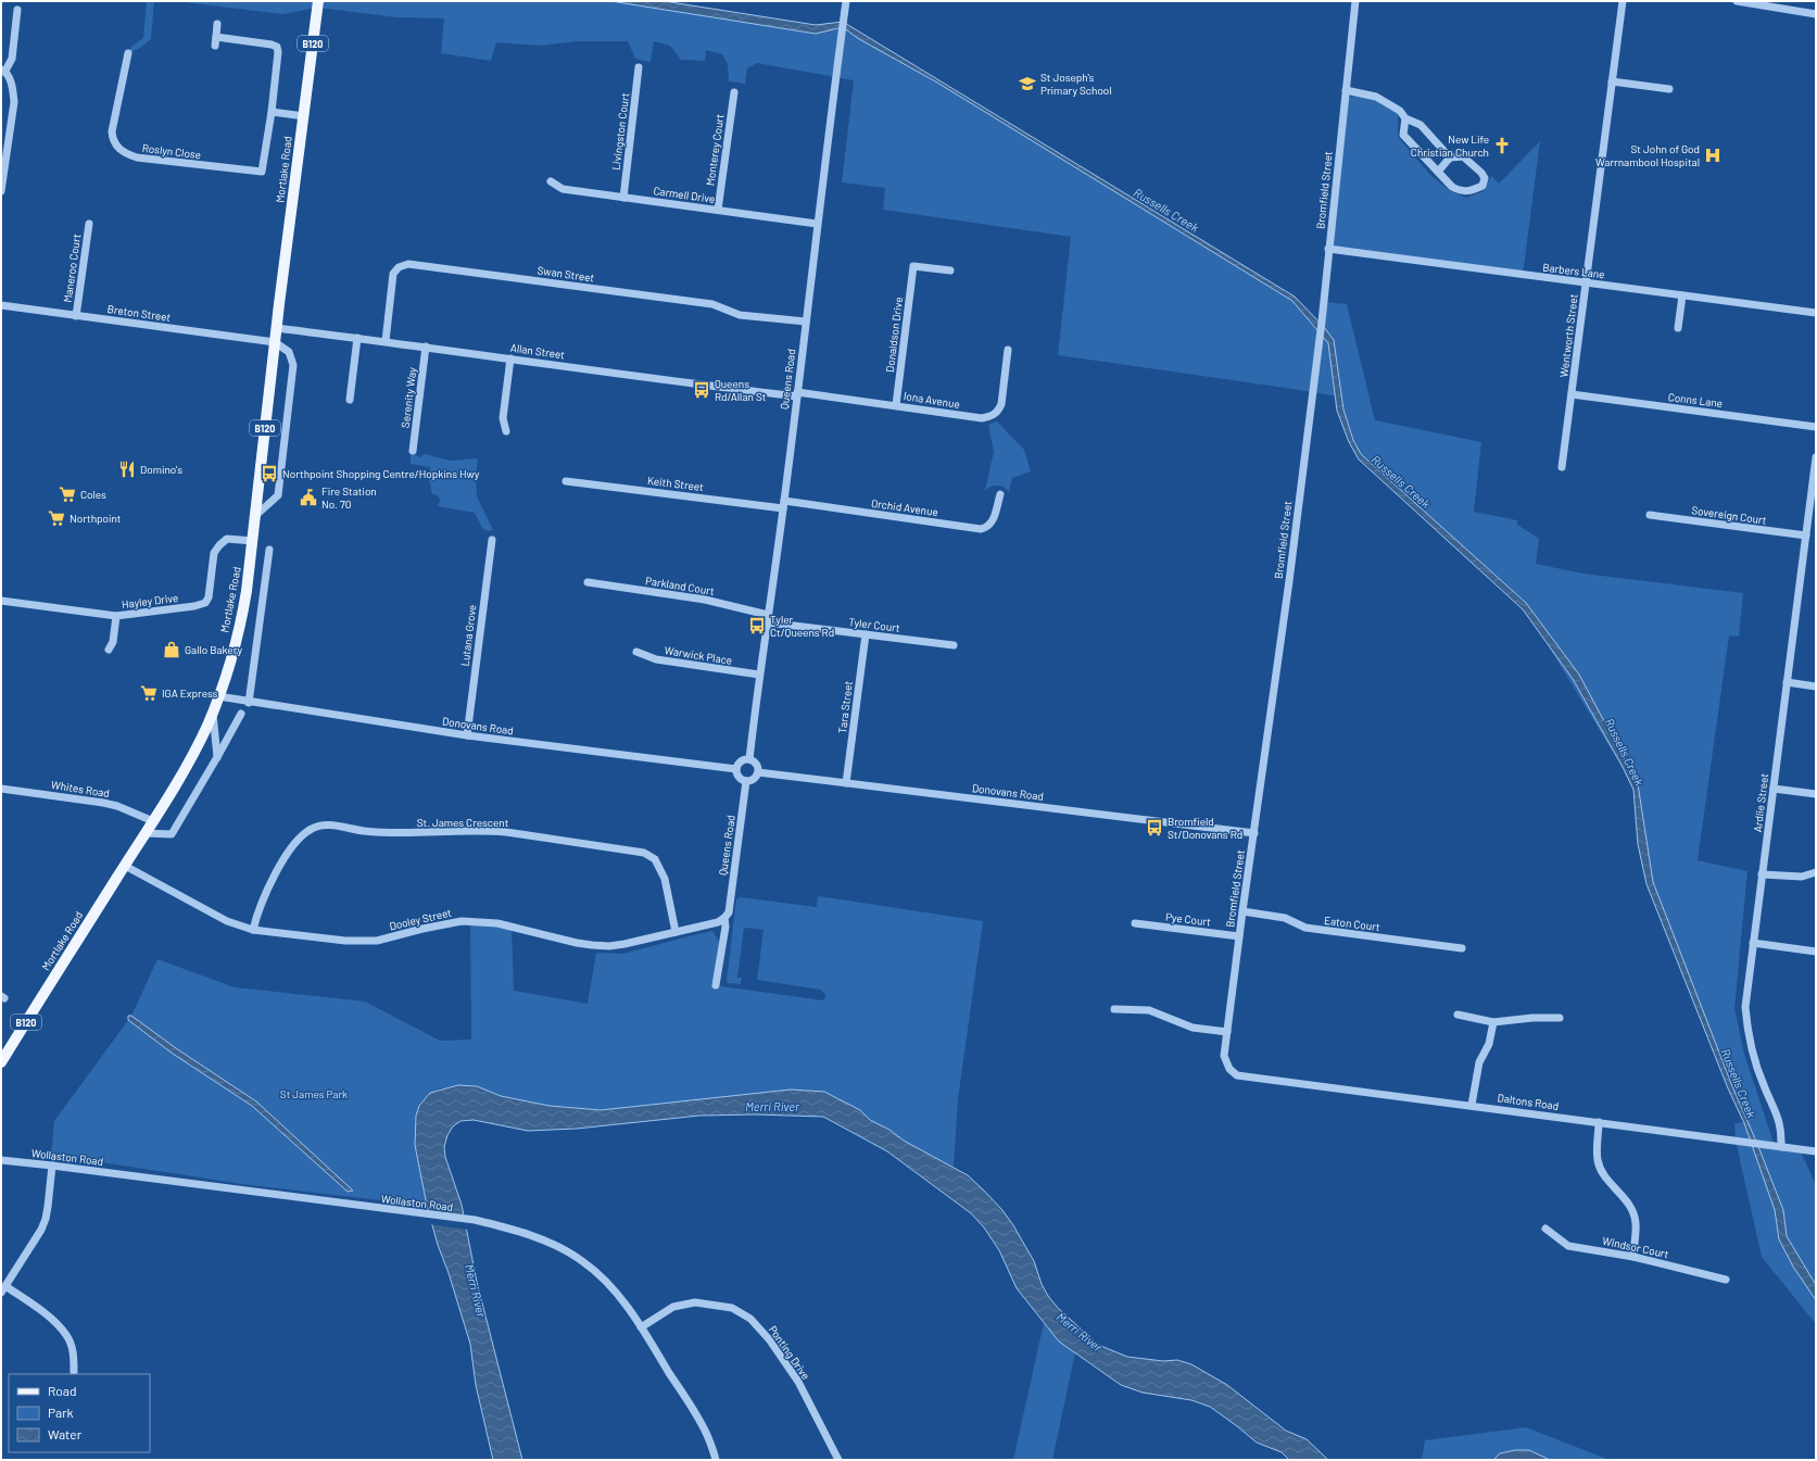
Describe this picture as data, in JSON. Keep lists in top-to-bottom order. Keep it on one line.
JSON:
{"streets":{"main road":["B120","Mortlake Road"],"street":["Livingston Court","Monterey Court","Roslyn Close","Bromfield Street","Carmell Drive","Maneroo Court","Barbers Lane","Swan Street","Breton Street","Donaldson Drive","Wentworth Street","Allan Street","Queens Road","Serenity Way","Iona Avenue","Conns Lane","Keith Street","Orchid Avenue","Sovereign Court","Parkland Court","Hayley Drive","Tyler Court","Lutana Grove","Warwick Place","Tara Street","Donovans Road","Whites Road","Ardlie Street","St. James Crescent","Dooley Street","Pye Court","Eaton Court","Daltons Road","Wollaston Road","Windsor Court","Ponting Drive"]},"crossings":[["Livingston Court","Carmell Drive"],["Monterey Court","Carmell Drive"],["Mortlake Road","Breton Street"],["Mortlake Road","Allan Street"],["Mortlake Road","Hayley Drive"],["Mortlake Road","Donovans Road"],["Mortlake Road","Whites Road"],["Mortlake Road","Dooley Street"],["Bromfield Street","Barbers Lane"],["Bromfield Street","Donovans Road"],["Bromfield Street","Pye Court"],["Bromfield Street","Eaton Court"],["Bromfield Street","Daltons Road"],["Carmell Drive","Queens Road"],["Maneroo Court","Breton Street"],["Barbers Lane","Wentworth Street"],["Swan Street","Allan Street"],["Swan Street","Queens Road"],["Donaldson Drive","Iona Avenue"],["Wentworth Street","Conns Lane"],["Allan Street","Queens Road"],["Allan Street","Serenity Way"],["Allan Street","Iona Avenue"],["Queens Road","Iona Avenue"],["Queens Road","Keith Street"],["Queens Road","Orchid Avenue"],["Queens Road","Parkland Court"],["Queens Road","Tyler Court"],["Queens Road","Warwick Place"],["Queens Road","Donovans Road"],["Queens Road","Dooley Street"],["Keith Street","Orchid Avenue"],["Sovereign Court","Ardlie Street"],["Parkland Court","Tyler Court"],["Tyler Court","Tara Street"],["Lutana Grove","Donovans Road"],["Tara Street","Donovans Road"],["Ardlie Street","Daltons Road"],["St. James Crescent","Dooley Street"],["Wollaston Road","Ponting Drive"]],"water":["Russells Creek","Merri River"],"parks":["St James Park"],"places":{"school or university":["St Joseph's Primary School"],"church":["New Life Christian Church"],"hospital":["St John of God Warrnambool Hospital"],"bus stop":["Queens Rd/Allan St","Northpoint Shopping Centre/Hopkins Hwy","Tyler Ct/Queens Rd","Bromfield St/Donovans Rd"],"restaurant":["Domino's"],"supermarket":["Coles","Northpoint","IGA Express"],"public building":["Fire Station No. 70"],"shop":["Gallo Bakery"]},"legend":["Road","Park","Water"]}
